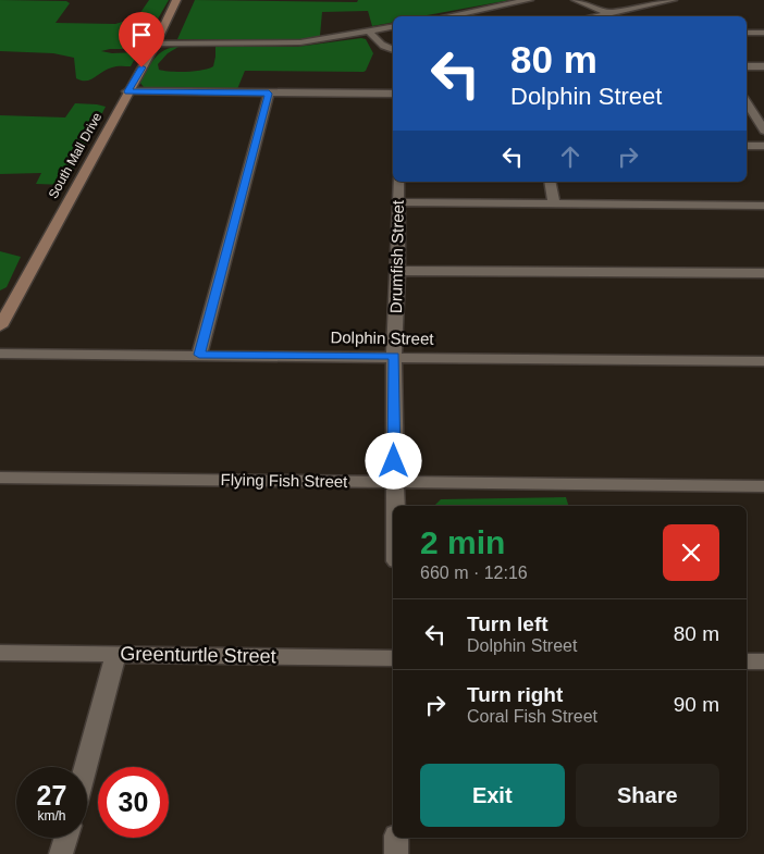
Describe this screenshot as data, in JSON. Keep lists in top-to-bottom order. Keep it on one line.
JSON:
{"streets":{"street":["South Mall Drive","Drumfish Street","Dolphin Street","Flying Fish Street","Greenturtle Street"]},"crossings":[["Drumfish Street","Dolphin Street"],["Drumfish Street","Flying Fish Street"]],"page":{"turn":["80 m","Dolphin Street"],"heading":["2 min","660 m · 12:16"],"list":[{"name":"Turn left","note":"Dolphin Street","value":"80 m"},{"name":"Turn right","note":"Coral Fish Street","value":"90 m"}],"buttons":["Exit","Share"],"speed":"27 km/h","limit":"30"}}
